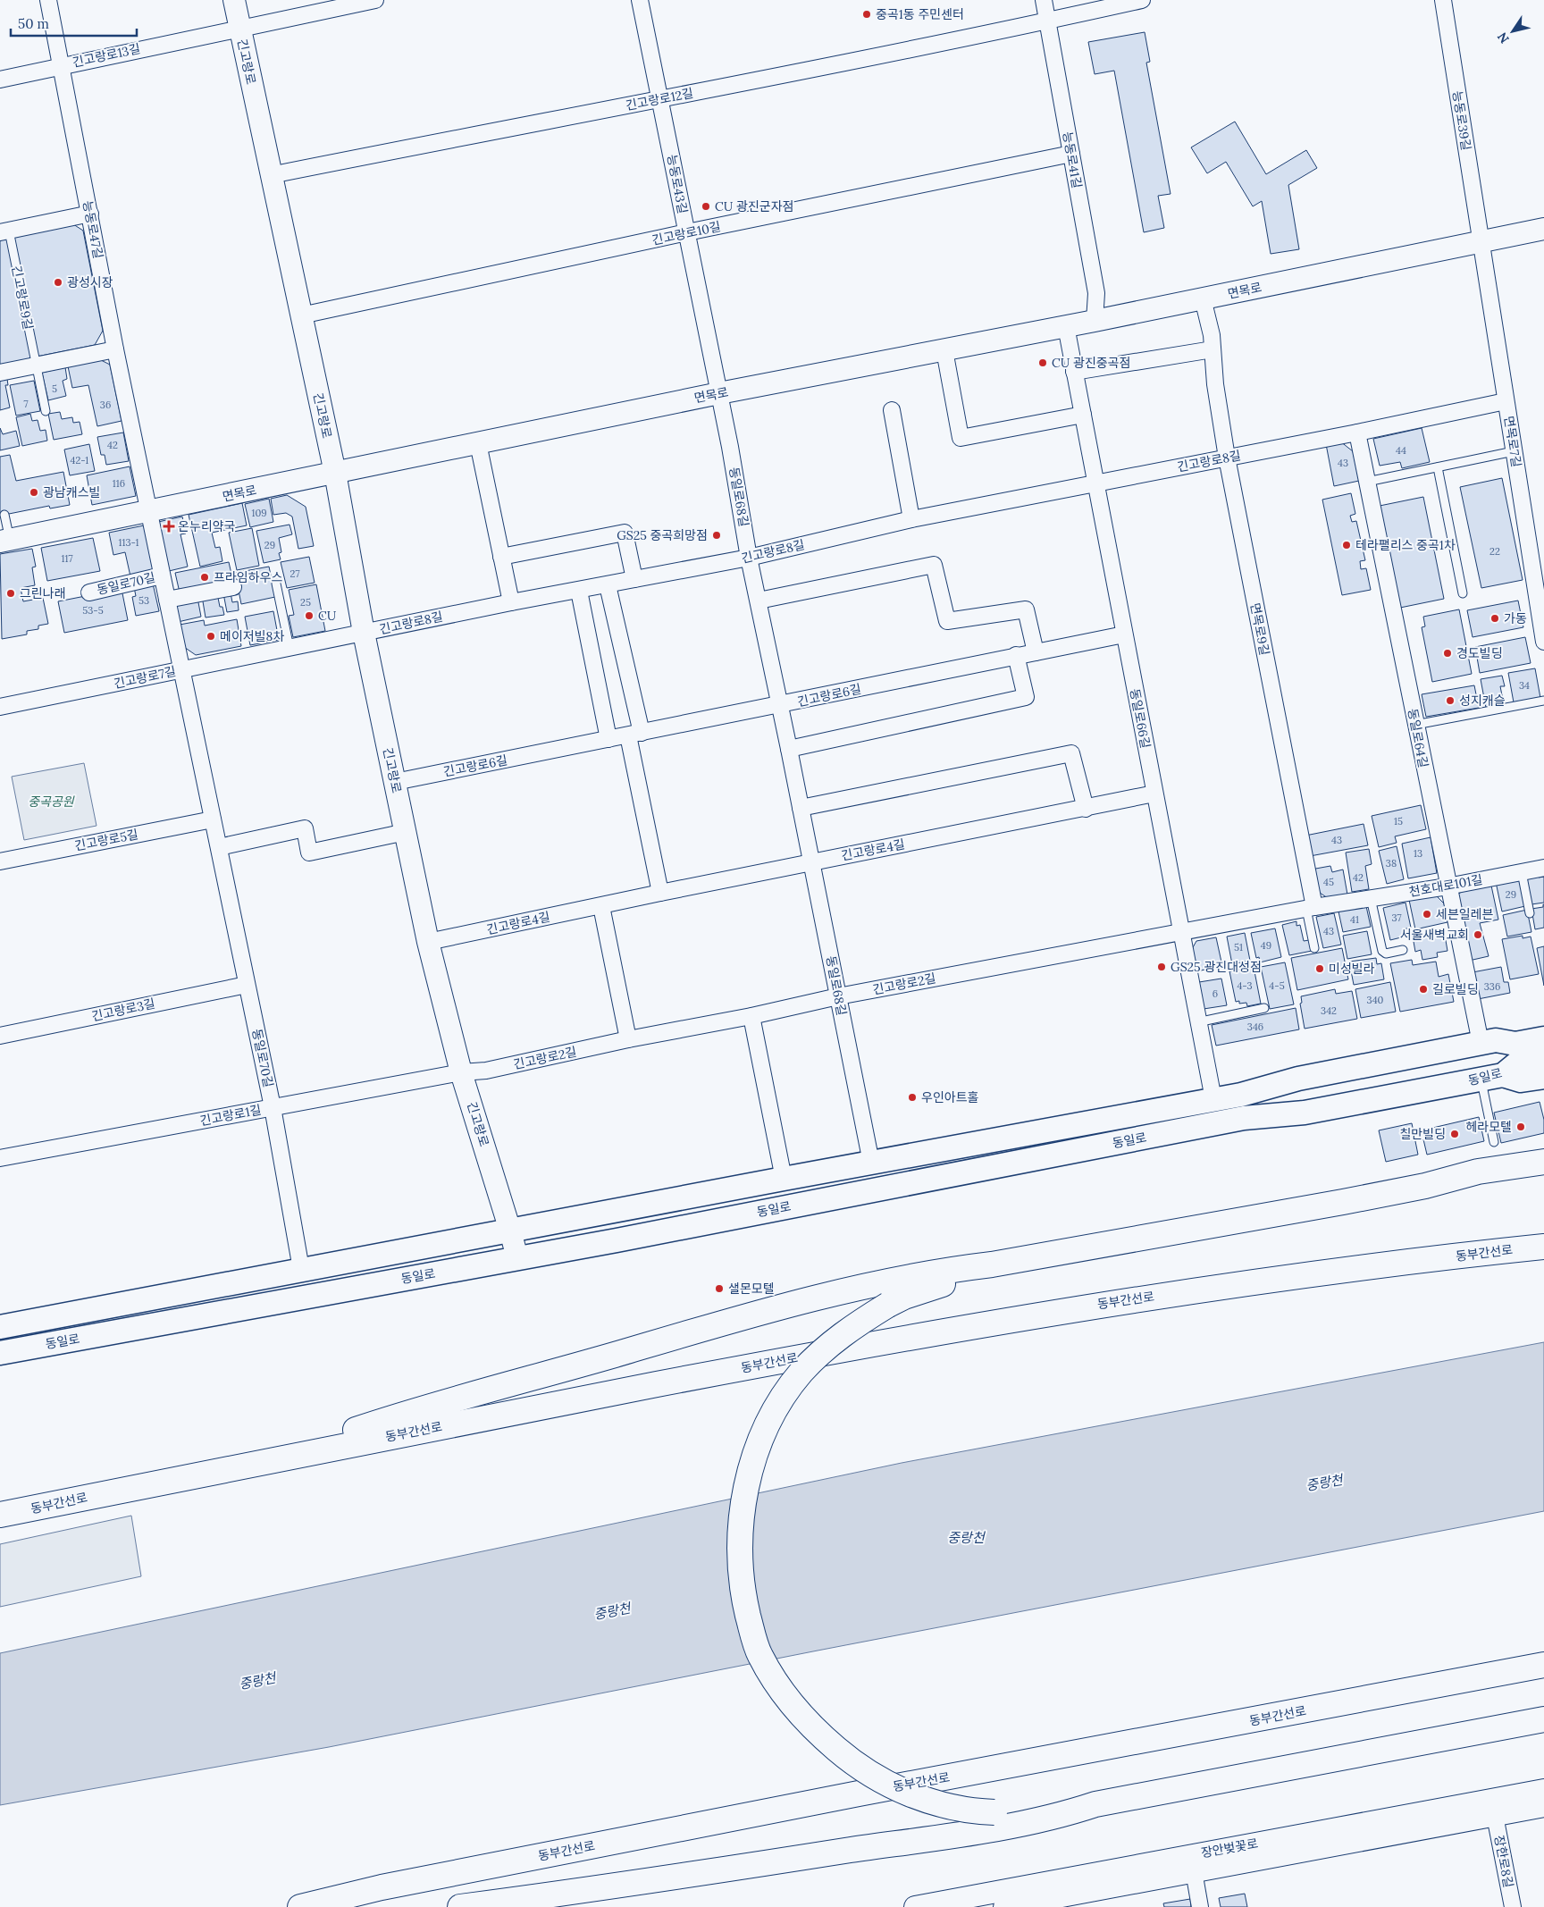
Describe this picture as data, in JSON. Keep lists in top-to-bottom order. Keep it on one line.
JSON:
{"streets":{"highway":["동부간선로"],"main road":["동일로"],"street":["긴고랑로13길","긴고랑로","긴고랑로12길","능동로39길","능동로41길","능동로43길","능동로47길","긴고랑로10길","면목로","면목로7길","긴고랑로8길","동일로68길","동일로70길","면목로9길","긴고랑로7길","긴고랑로6길","동일로66길","동일로64길","긴고랑로5길","긴고랑로4길","천호대로101길","긴고랑로2길","긴고랑로3길","긴고랑로1길","장안벚꽃로","장한로8길"],"lane":["긴고랑로9길"]},"crossings":[["긴고랑로13길","긴고랑로"],["긴고랑로13길","능동로47길"],["긴고랑로","긴고랑로12길"],["긴고랑로","긴고랑로10길"],["긴고랑로","면목로"],["긴고랑로","긴고랑로8길"],["긴고랑로","긴고랑로7길"],["긴고랑로","긴고랑로6길"],["긴고랑로","긴고랑로4길"],["긴고랑로","긴고랑로2길"],["긴고랑로","동일로"],["긴고랑로","긴고랑로1길"],["긴고랑로12길","능동로41길"],["긴고랑로12길","능동로43길"],["능동로39길","면목로"],["능동로39길","면목로7길"],["능동로41길","긴고랑로10길"],["능동로41길","면목로"],["능동로43길","긴고랑로10길"],["능동로43길","면목로"],["능동로43길","동일로68길"],["능동로47길","면목로"],["능동로47길","동일로70길"],["면목로","면목로7길"],["면목로","동일로68길"],["면목로","동일로70길"],["면목로","면목로9길"],["면목로","동일로66길"],["면목로7길","긴고랑로8길"],["긴고랑로8길","동일로68길"],["긴고랑로8길","면목로9길"],["긴고랑로8길","긴고랑로7길"],["긴고랑로8길","동일로66길"],["긴고랑로8길","동일로64길"],["동일로68길","긴고랑로6길"],["동일로68길","긴고랑로4길"],["동일로68길","긴고랑로2길"],["동일로68길","동일로"],["동일로70길","긴고랑로7길"],["동일로70길","긴고랑로5길"],["동일로70길","긴고랑로3길"],["동일로70길","동일로"],["동일로70길","긴고랑로1길"],["면목로9길","천호대로101길"],["긴고랑로6길","동일로66길"],["동일로66길","긴고랑로4길"],["동일로66길","천호대로101길"],["동일로66길","긴고랑로2길"],["동일로66길","동일로"],["동일로64길","천호대로101길"],["동일로64길","동일로"],["천호대로101길","긴고랑로2길"],["긴고랑로2길","긴고랑로1길"],["장안벚꽃로","장한로8길"]],"water":["중랑천"],"parks":["중곡공원"],"places":{"other":["중곡1동 주민센터","CU 광진군자점","광성시장","CU 광진중곡점","광남캐스빌","GS25 중곡희망점","테라팰리스 중곡1차","프라임하우스","그린나래","CU","가동","메이저빌8차","경도빌딩","성지캐슬","세븐일레븐","서울새벽교회","GS25 광진대성점","미성빌라","길로빌딩","우인아트홀","헤라모텔","칠만빌딩","샐몬모텔"],"health":["온누리약국"]},"house_numbers":["5","7","36","42","44","42-1","43","116","109","113-1","29","22","117","27","53","25","53-5","34","15","43","13","38","42","45","29","37","41","43","49","51","4-3","4-5","336","6","340","342","346"],"scale_bar":"50 m","north":"bottom left"}
